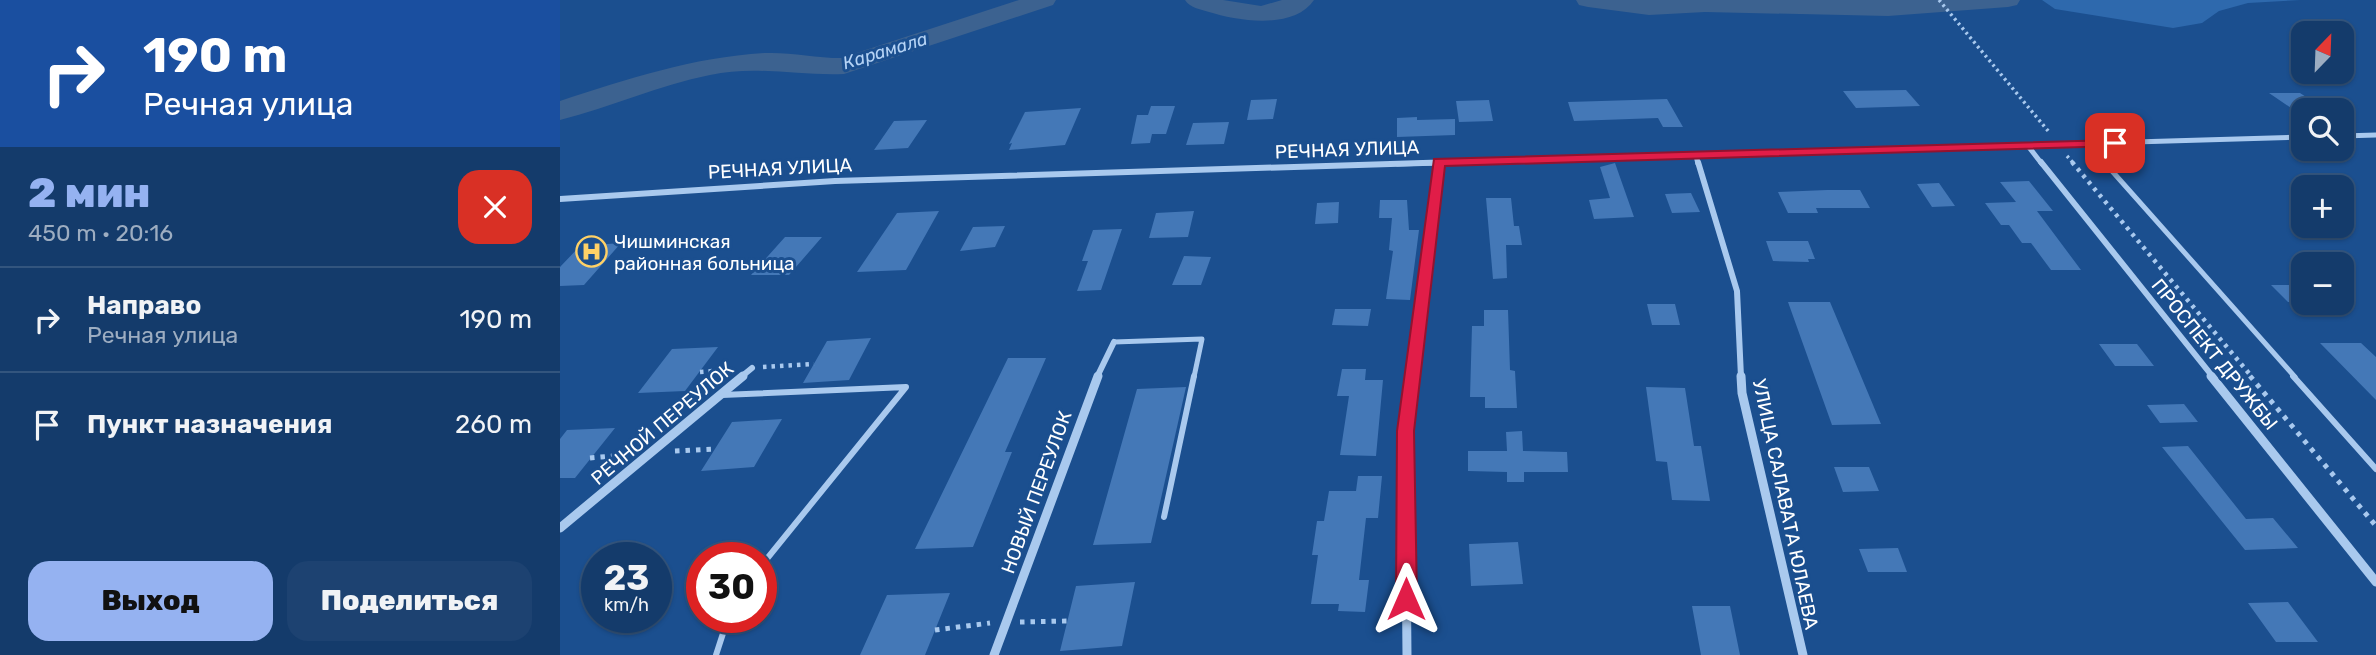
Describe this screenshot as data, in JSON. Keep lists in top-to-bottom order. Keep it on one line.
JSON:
{"streets":{"street":["РЕЧНАЯ УЛИЦА","ПРОСПЕКТ ДРУЖБЫ","РЕЧНОЙ ПЕРЕУЛОК","НОВЫЙ ПЕРЕУЛОК","УЛИЦА САЛАВАТА ЮЛАЕВА"]},"crossings":[["РЕЧНАЯ УЛИЦА","ПРОСПЕКТ ДРУЖБЫ"],["РЕЧНАЯ УЛИЦА","УЛИЦА САЛАВАТА ЮЛАЕВА"]],"water":["Карамала"],"places":{"hospital":["Чишминская районная больница"]},"north":"top right","page":{"turn":["190 m","Речная улица"],"map_buttons":["+","−"],"heading":["2 мин","450 m · 20:16"],"list":[{"name":"Направо","note":"Речная улица","value":"190 m"},{"name":"Пункт назначения","value":"260 m"}],"speed":"23 km/h","limit":"30","buttons":["Выход","Поделиться"]}}
